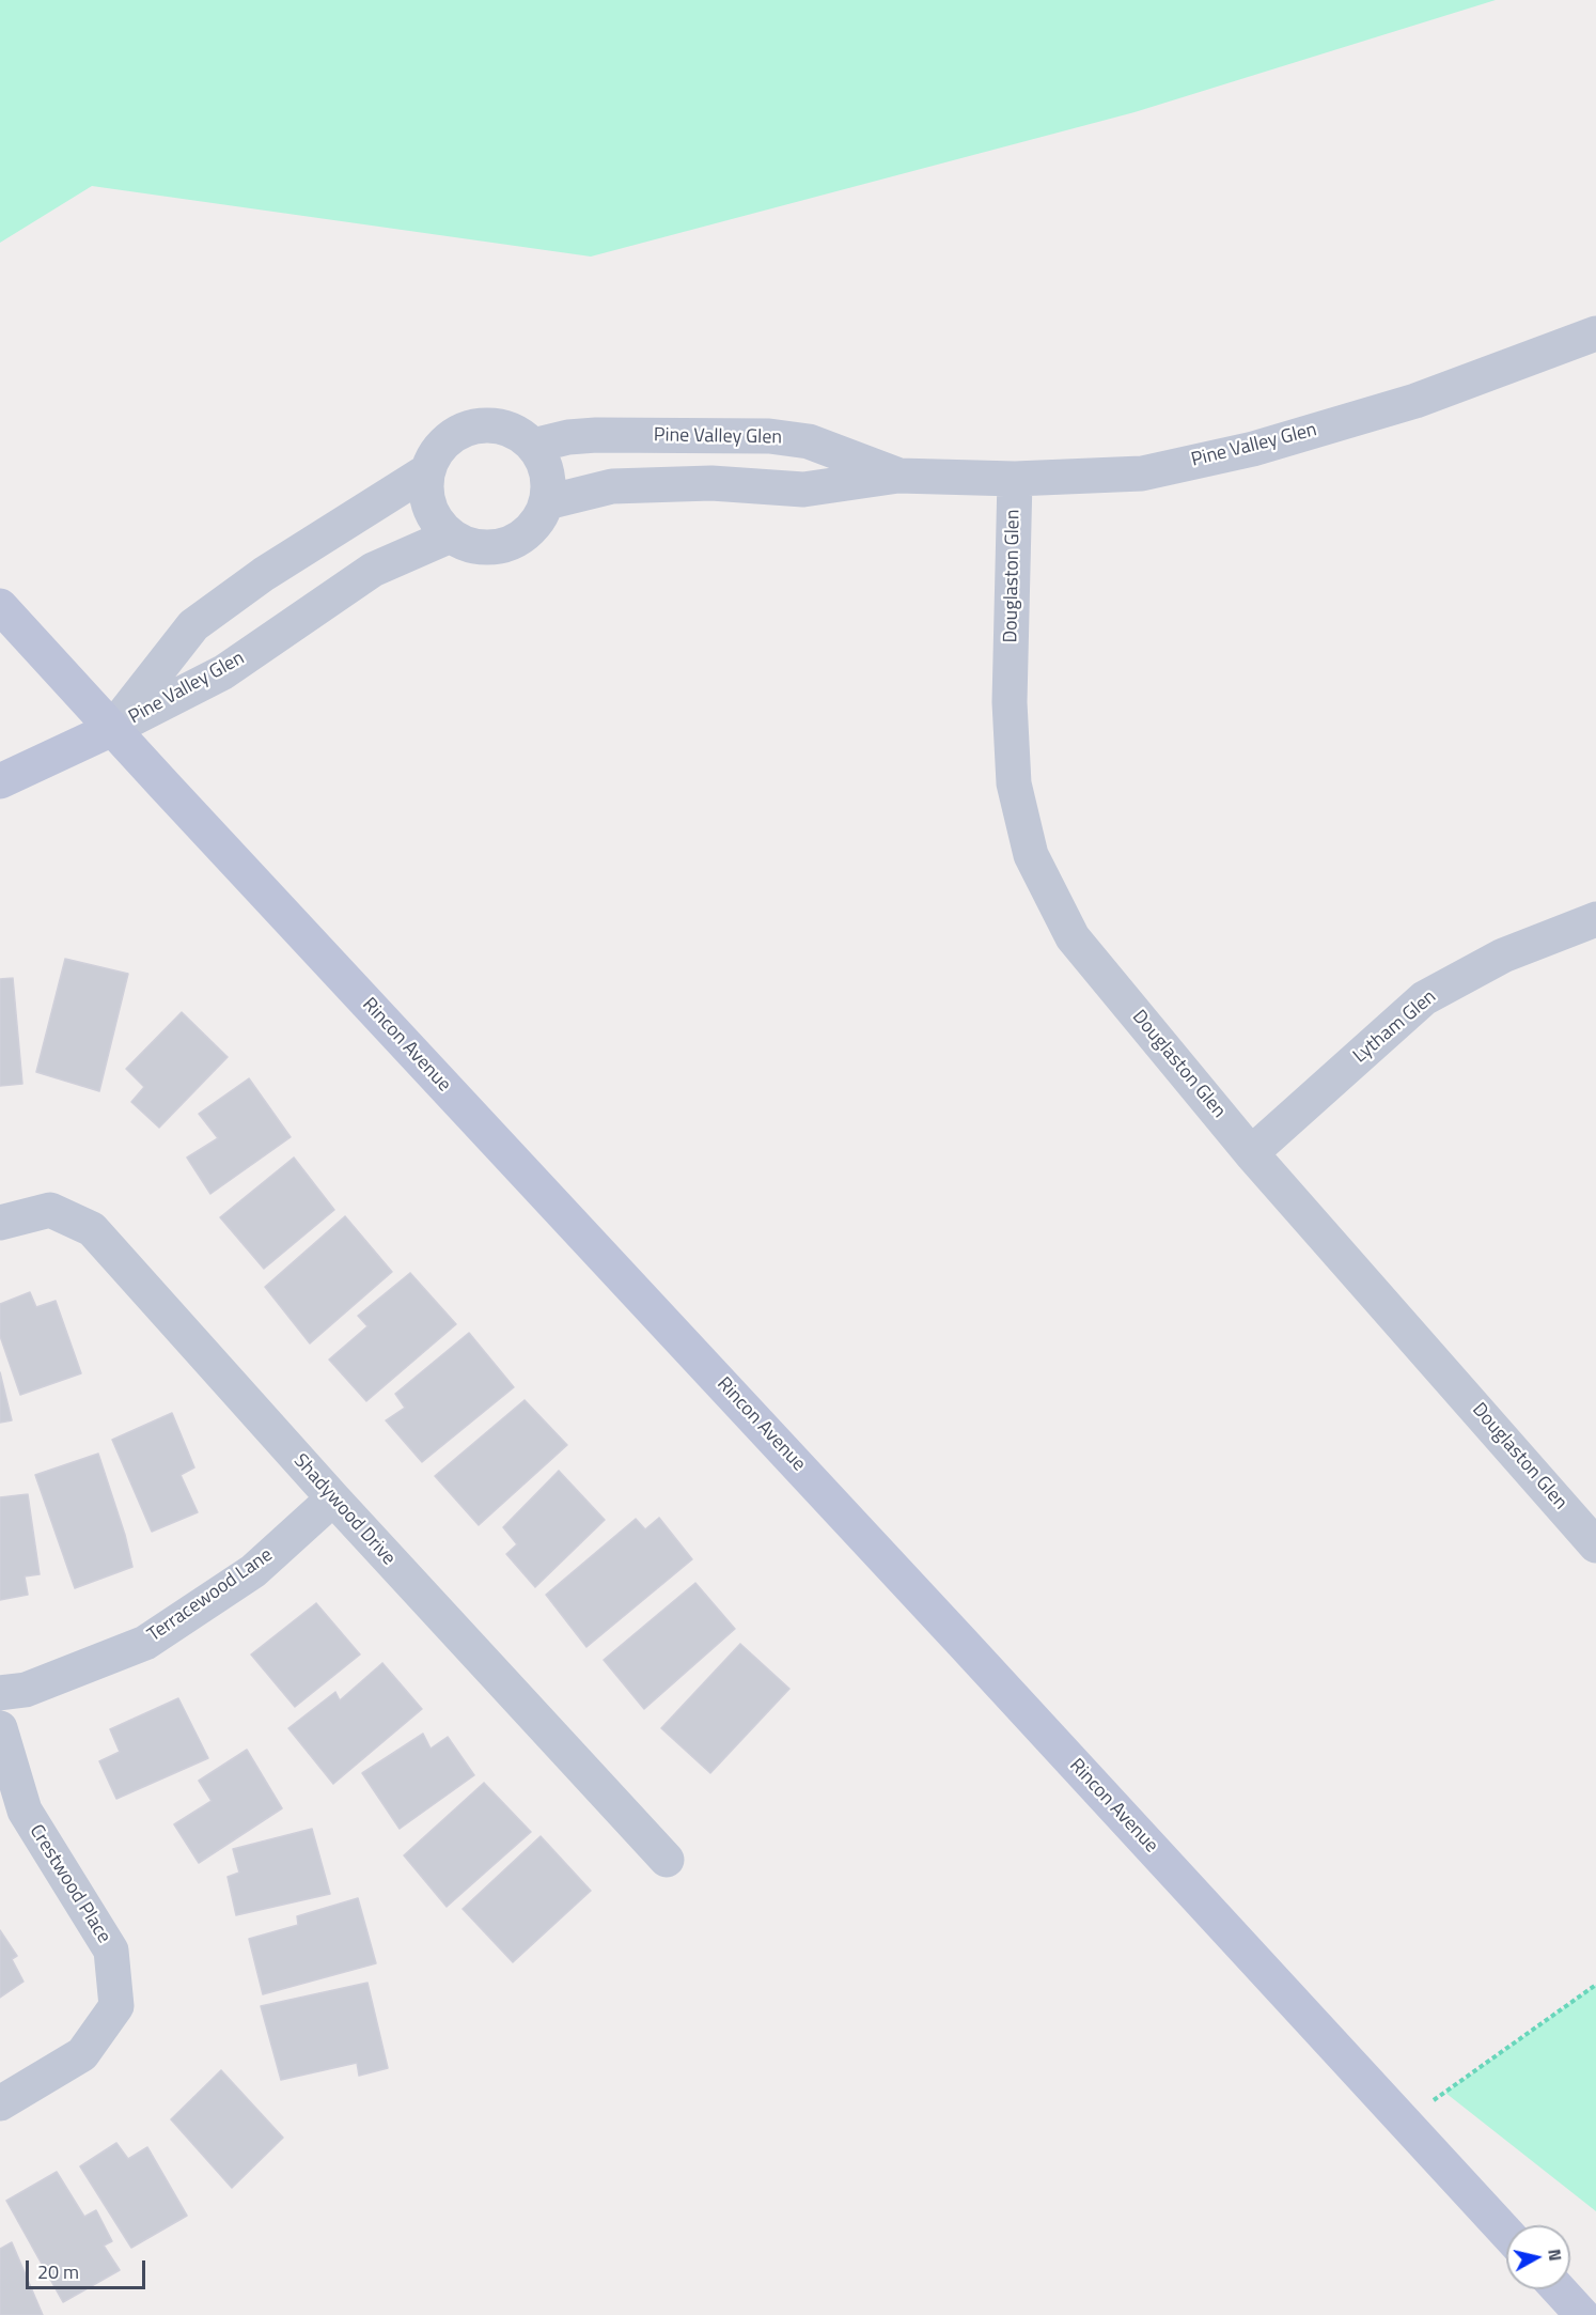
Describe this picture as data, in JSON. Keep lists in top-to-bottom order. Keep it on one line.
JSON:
{"streets":{"street":["Pine Valley Glen","Douglaston Glen","Lytham Glen","Rincon Avenue","Shadywood Drive","Terracewood Lane","Crestwood Place"]},"crossings":[["Pine Valley Glen","Douglaston Glen"],["Pine Valley Glen","Rincon Avenue"],["Douglaston Glen","Lytham Glen"],["Shadywood Drive","Terracewood Lane"]],"scale_bar":"20 m","north":"right"}
